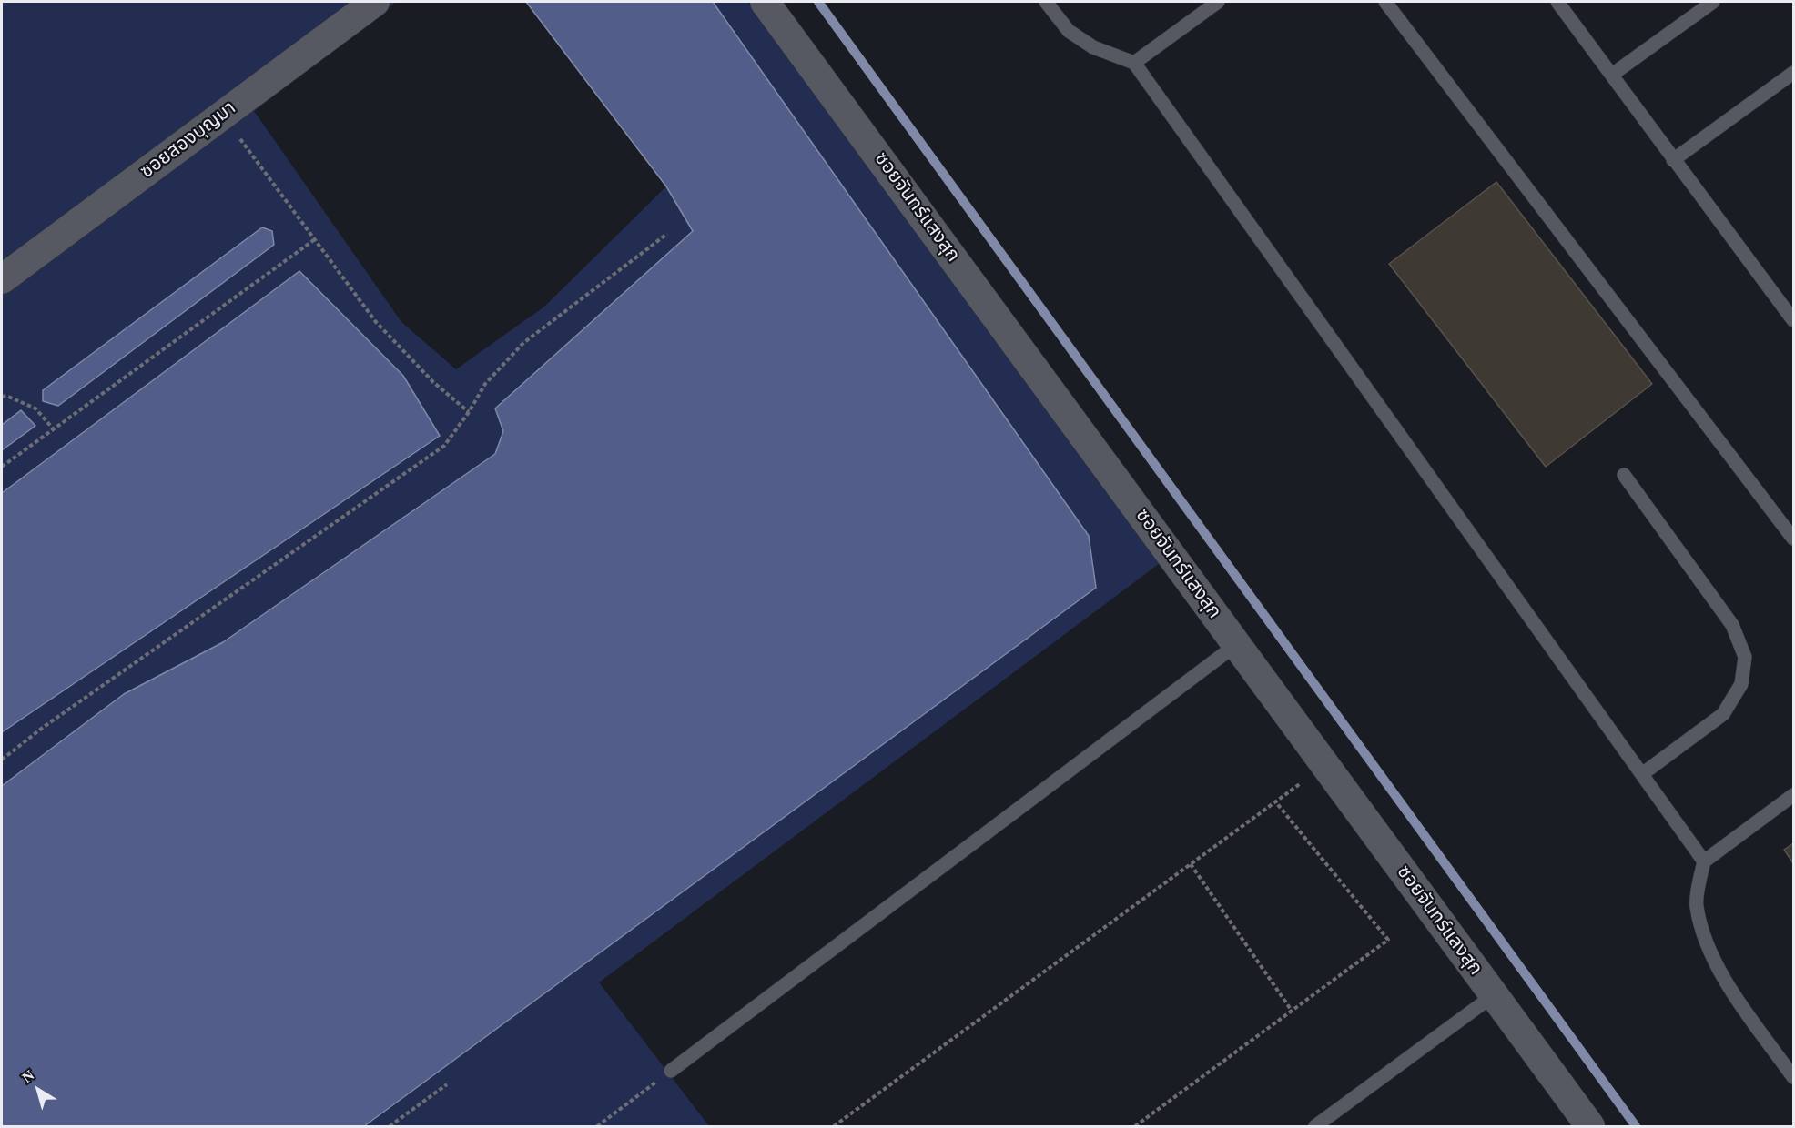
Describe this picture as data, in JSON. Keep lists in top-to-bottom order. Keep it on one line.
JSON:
{"streets":{"street":["ซอยสองบุญมา","ซอยจันทร์แสงสุก"]},"north":"top left"}
